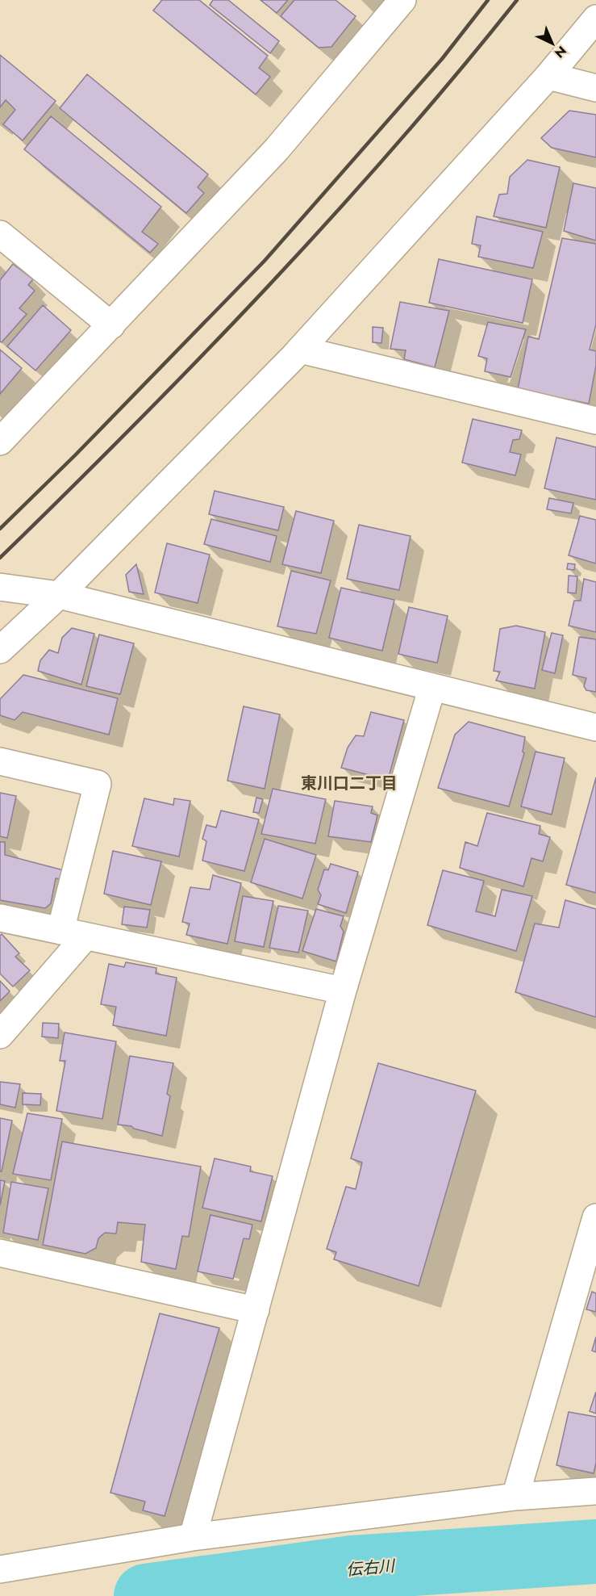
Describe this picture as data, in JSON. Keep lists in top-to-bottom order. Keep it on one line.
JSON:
{"districts":["東川口二丁目"],"water":["伝右川"],"north":"bottom right"}
